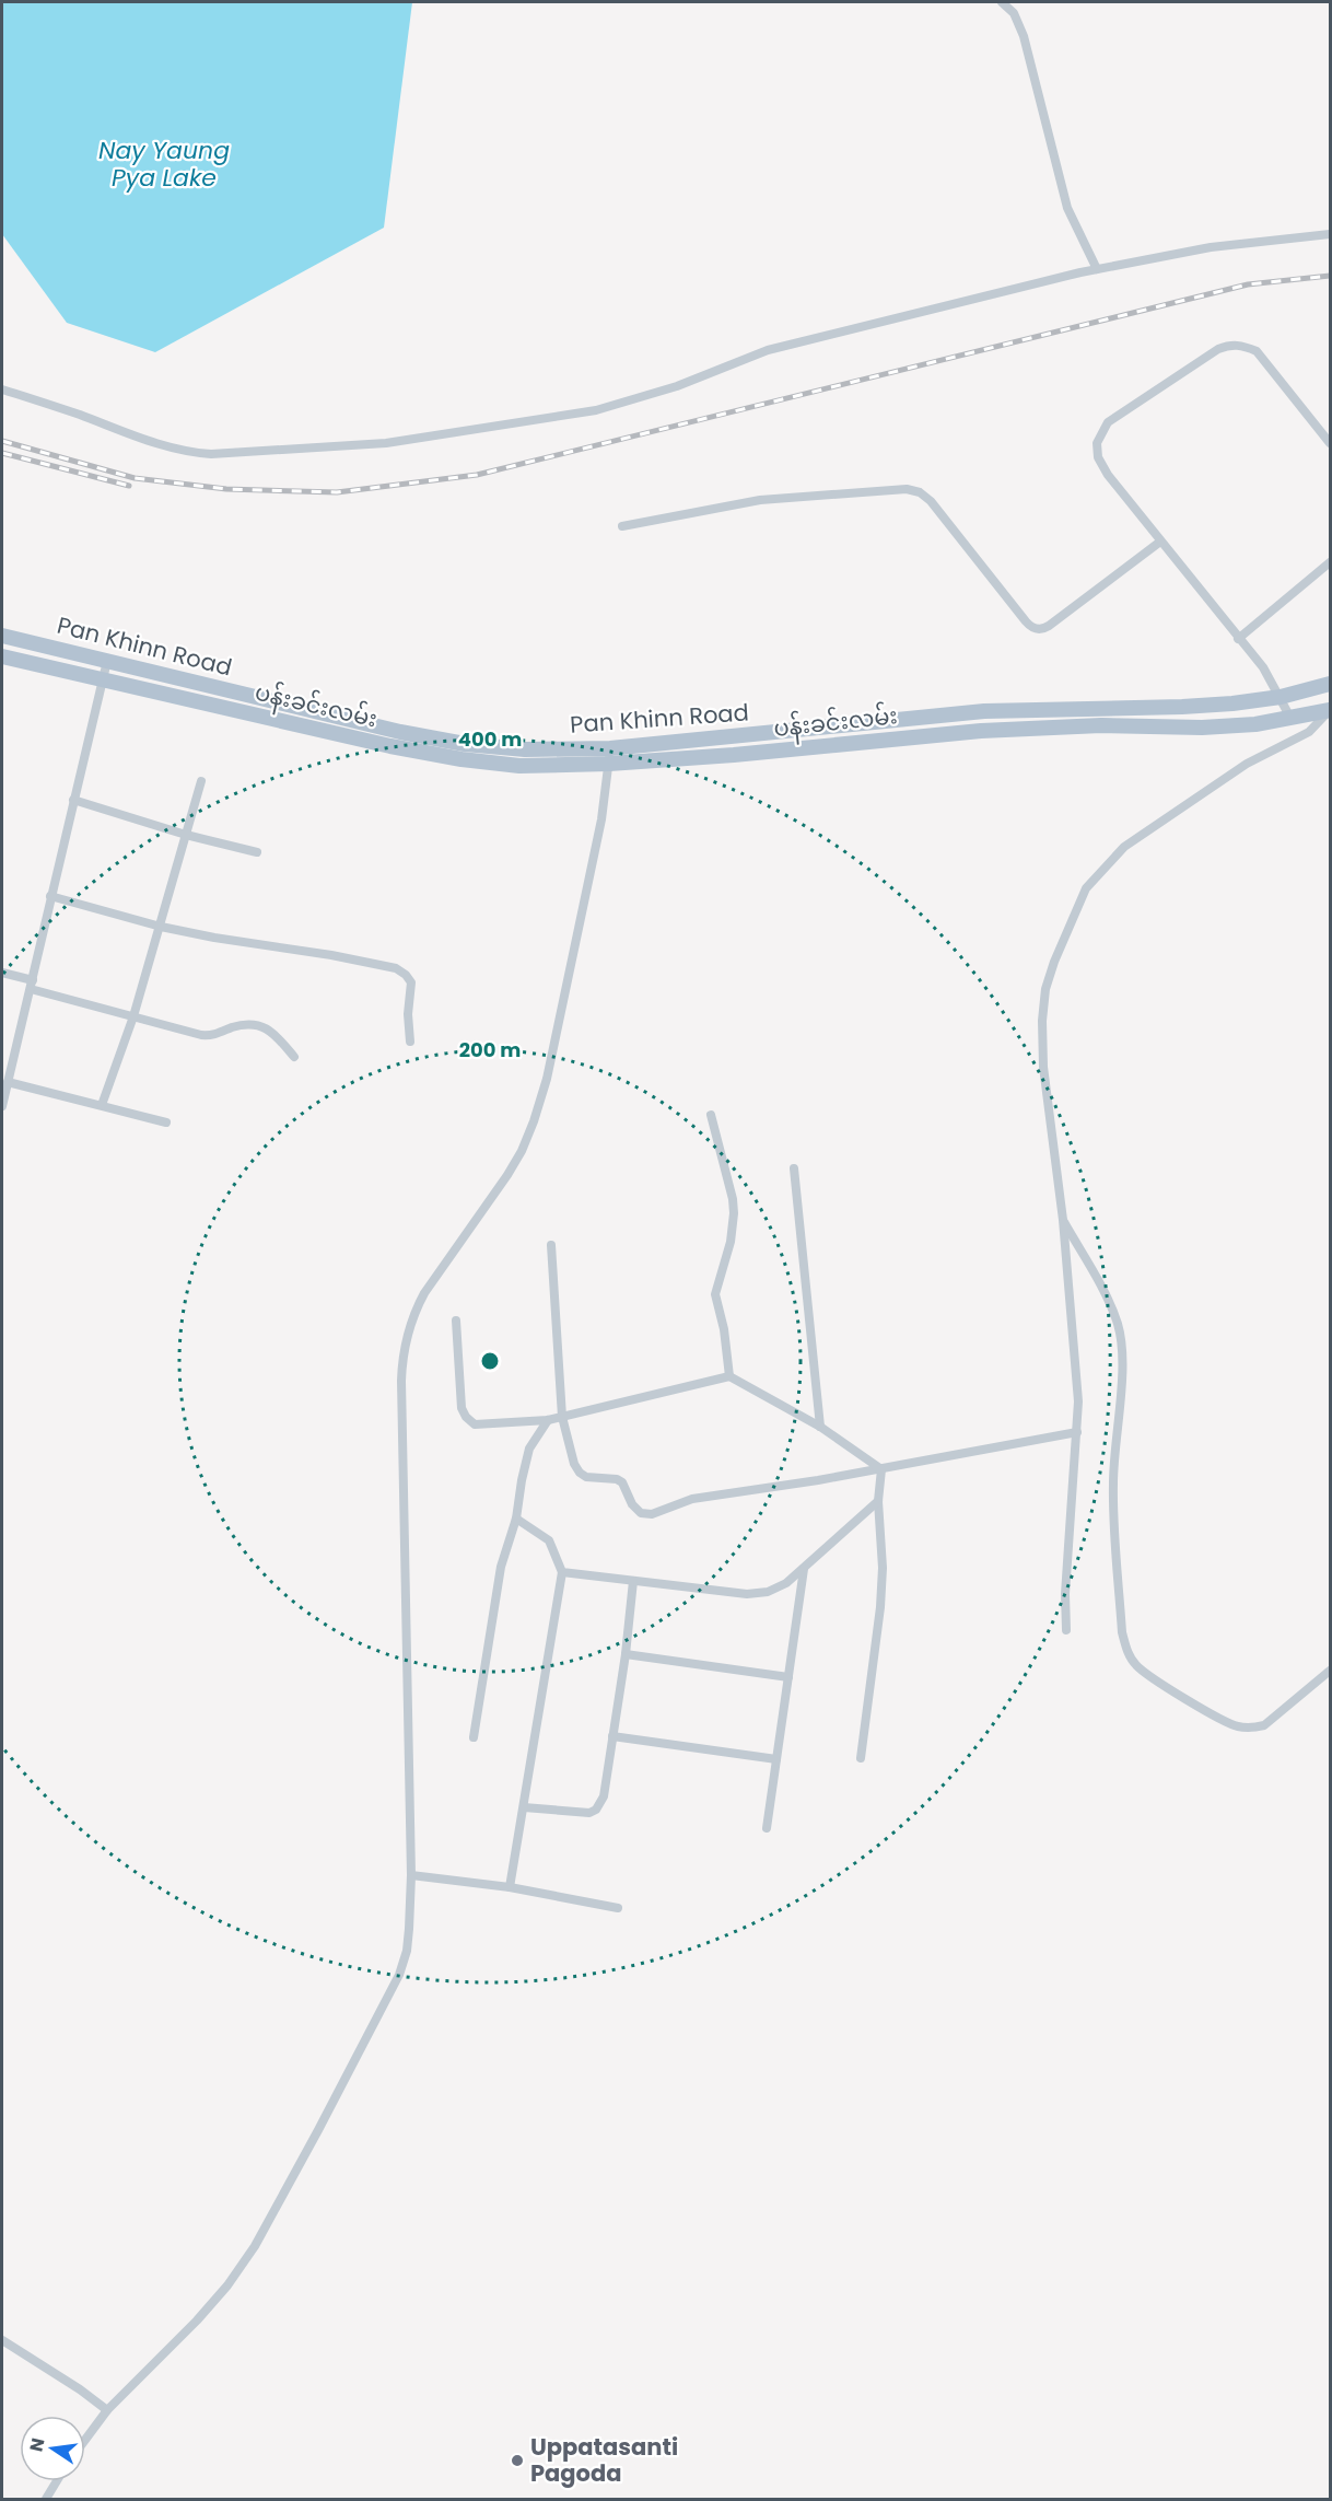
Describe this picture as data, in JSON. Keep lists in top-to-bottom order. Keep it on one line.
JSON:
{"streets":{"main road":["Pan Khinn Road","ပန်းခင်းလမ်း"]},"water":["Nay Yaung Pya Lake"],"places":["Uppatasanti Pagoda"],"north":"left","rings":["400 m","200 m"]}
